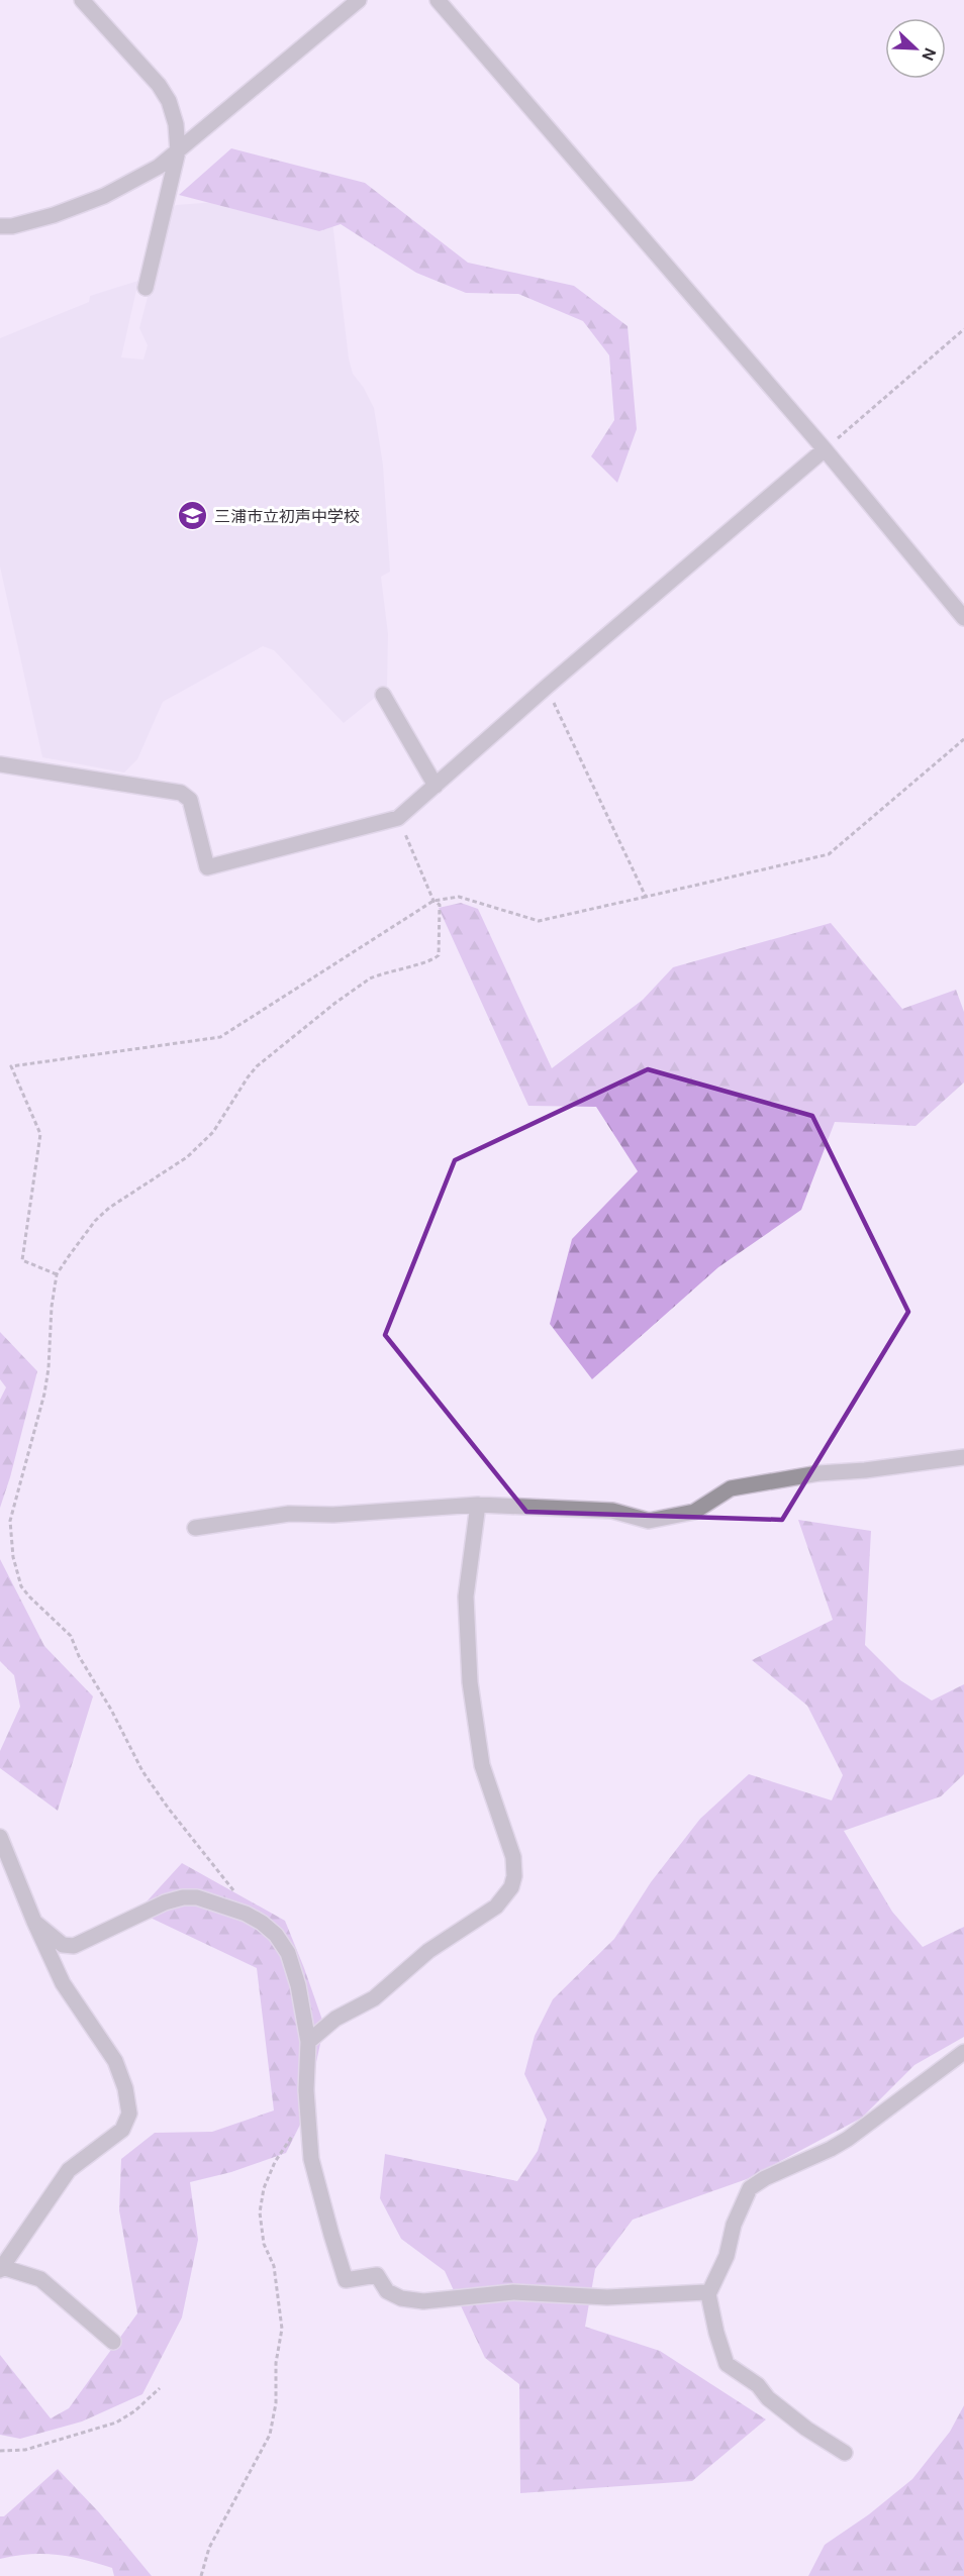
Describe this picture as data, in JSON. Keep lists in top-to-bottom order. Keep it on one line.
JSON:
{"places":{"school or university":["三浦市立初声中学校"]},"north":"bottom right"}
